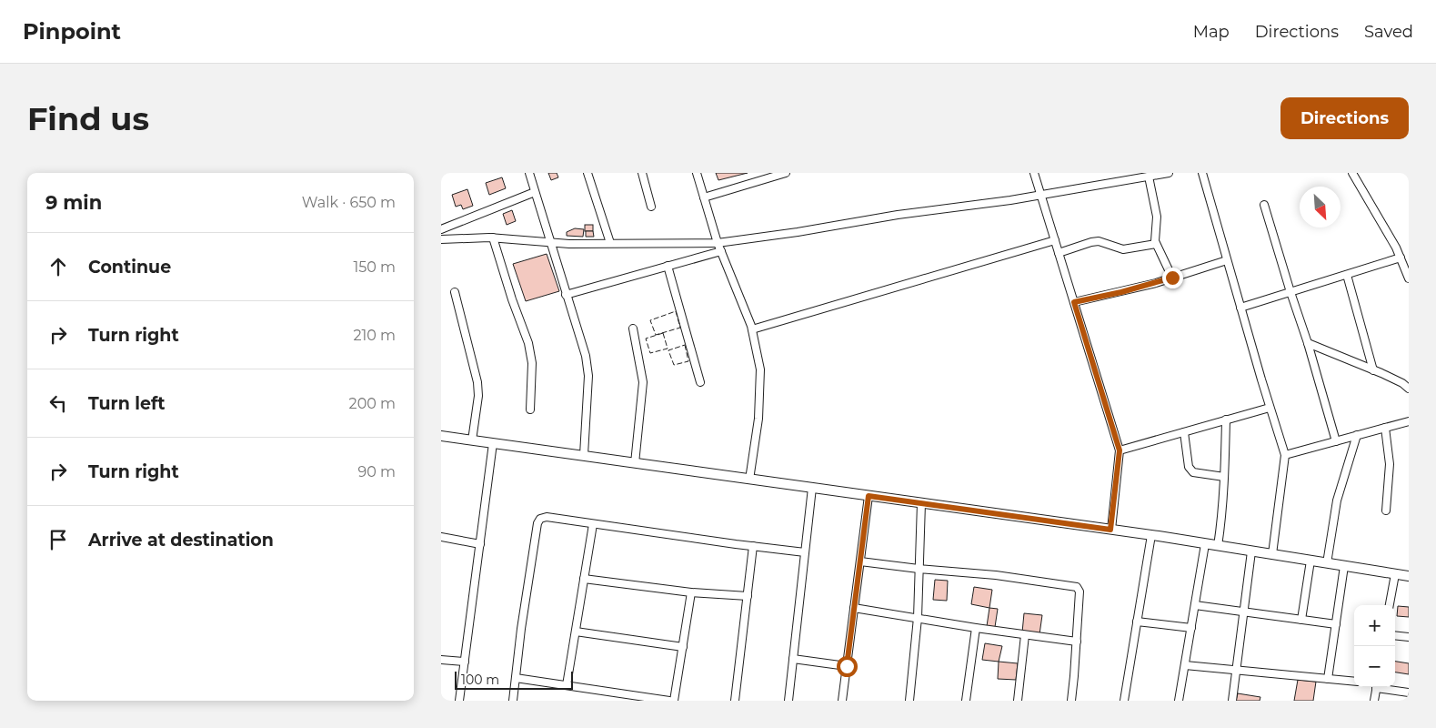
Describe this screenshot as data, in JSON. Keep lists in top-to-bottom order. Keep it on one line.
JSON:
{"scale_bar":"100 m","north":"bottom right","page":{"header":"Pinpoint","nav":["Map","Directions","Saved"],"buttons":"Directions","title":"Find us","heading":["9 min","Walk · 650 m"],"list":[["Continue","150 m"],["Turn right","210 m"],["Turn left","200 m"],["Turn right","90 m"],"Arrive at destination"],"map_buttons":["+","−"],"scale":"100 m"}}
